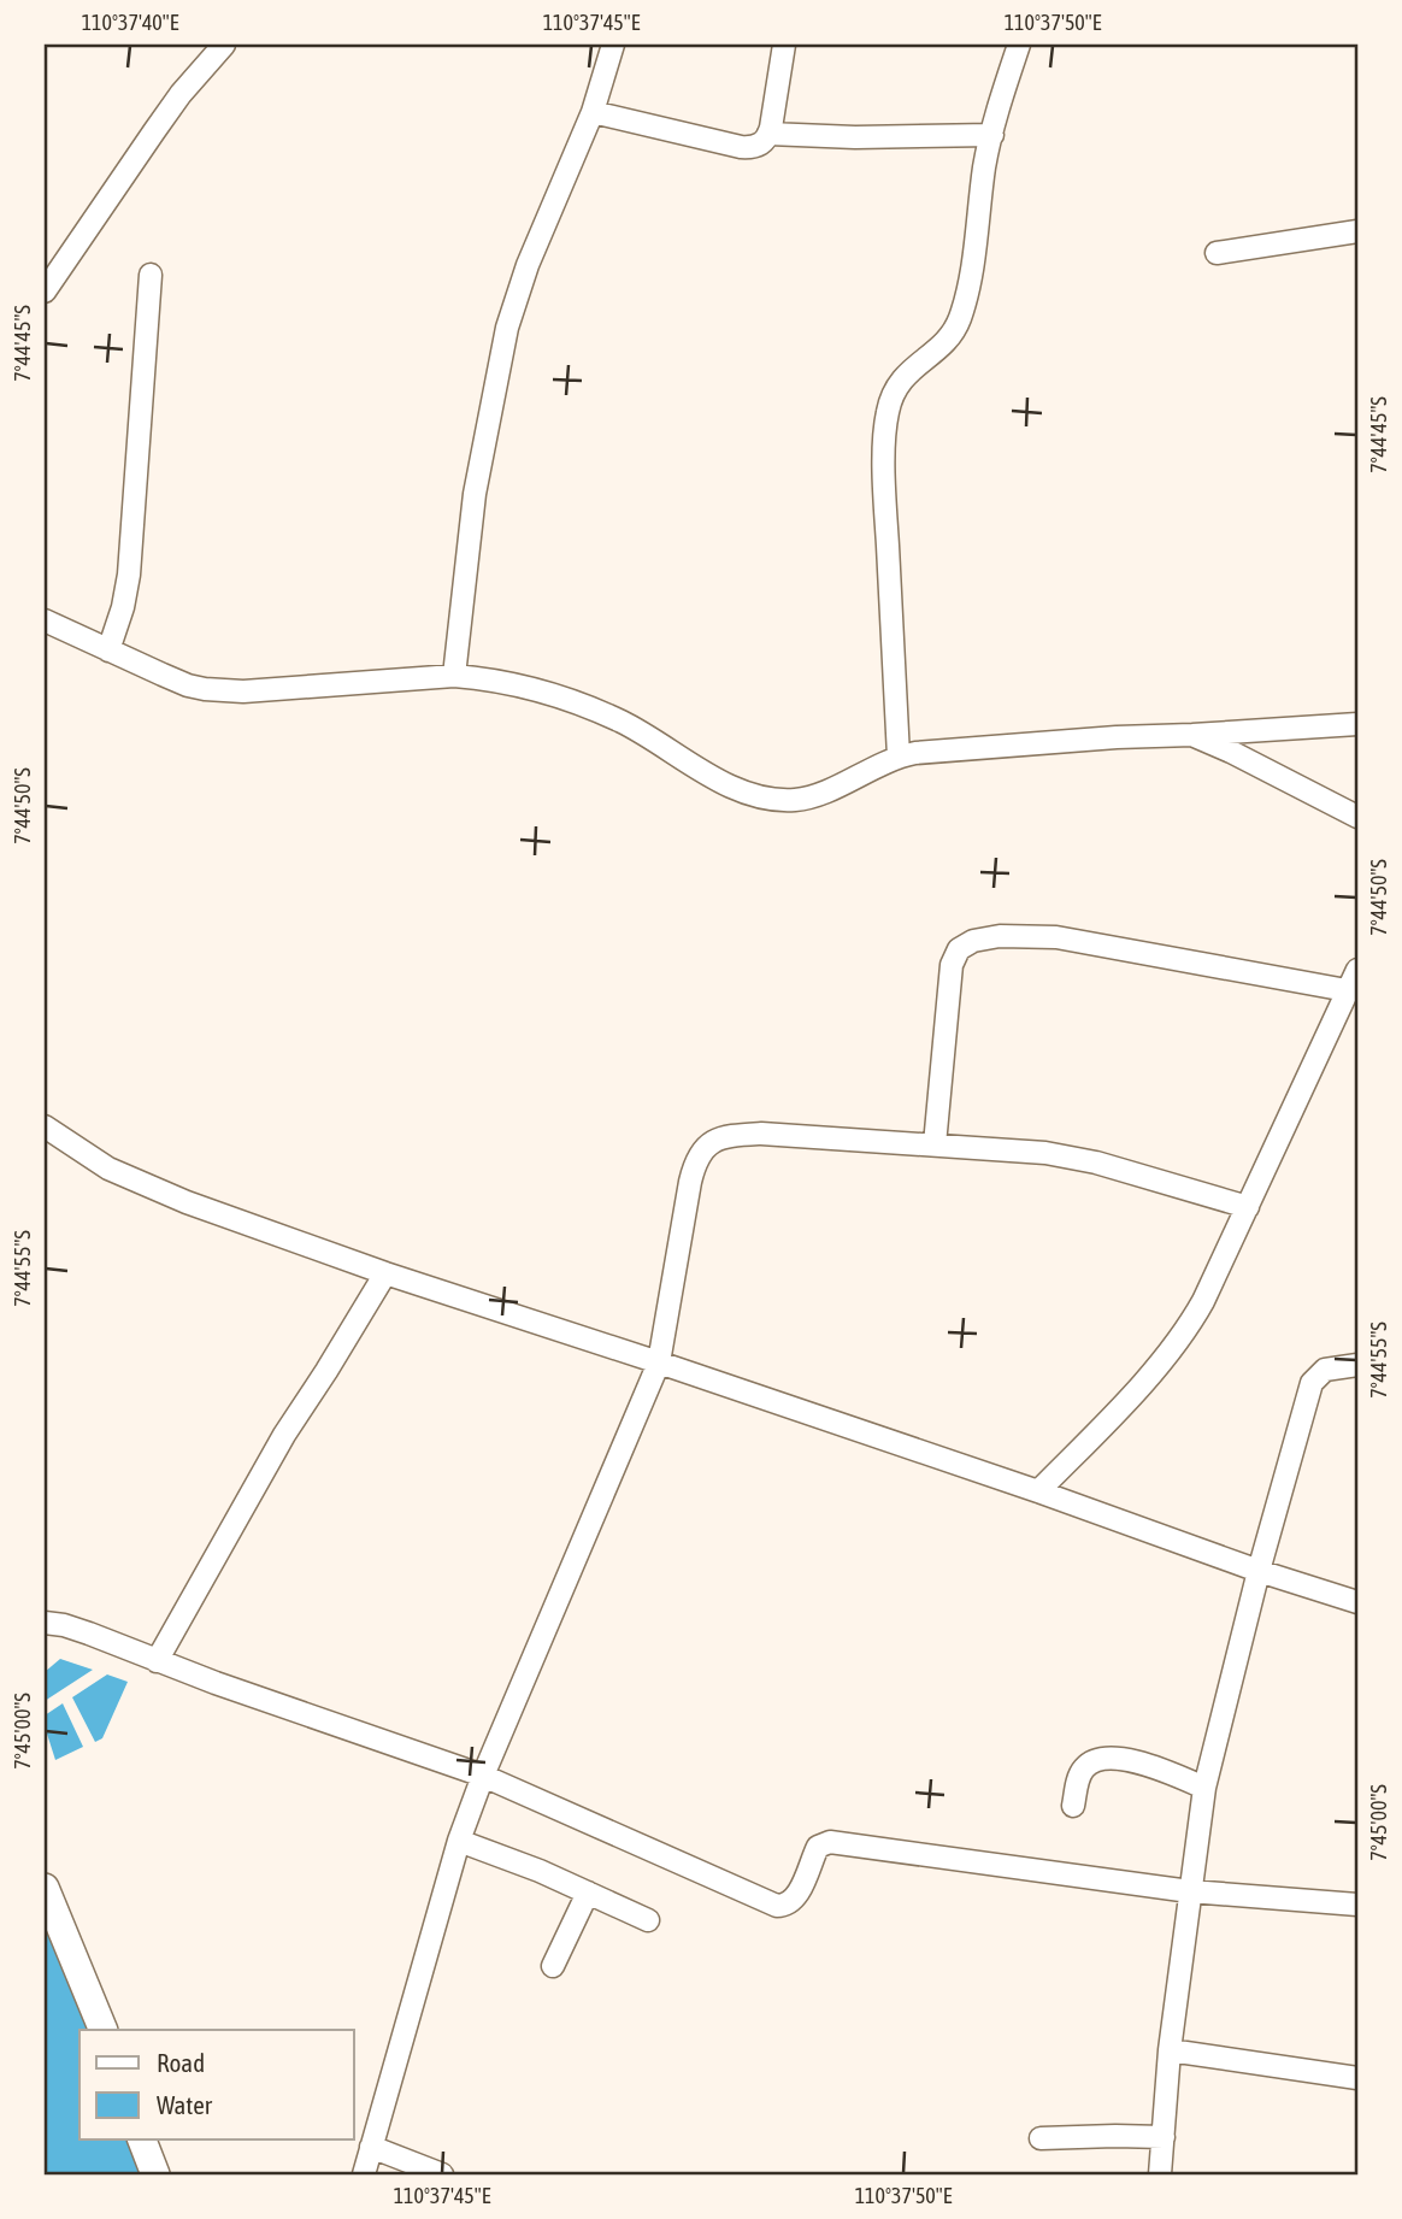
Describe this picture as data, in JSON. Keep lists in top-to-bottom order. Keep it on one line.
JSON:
{"legend":["Road","Water"],"coordinates":["110°37'40\"E","110°37'45\"E","110°37'50\"E","7°44'45\"S","7°44'50\"S","7°44'55\"S","7°45'00\"S"]}
